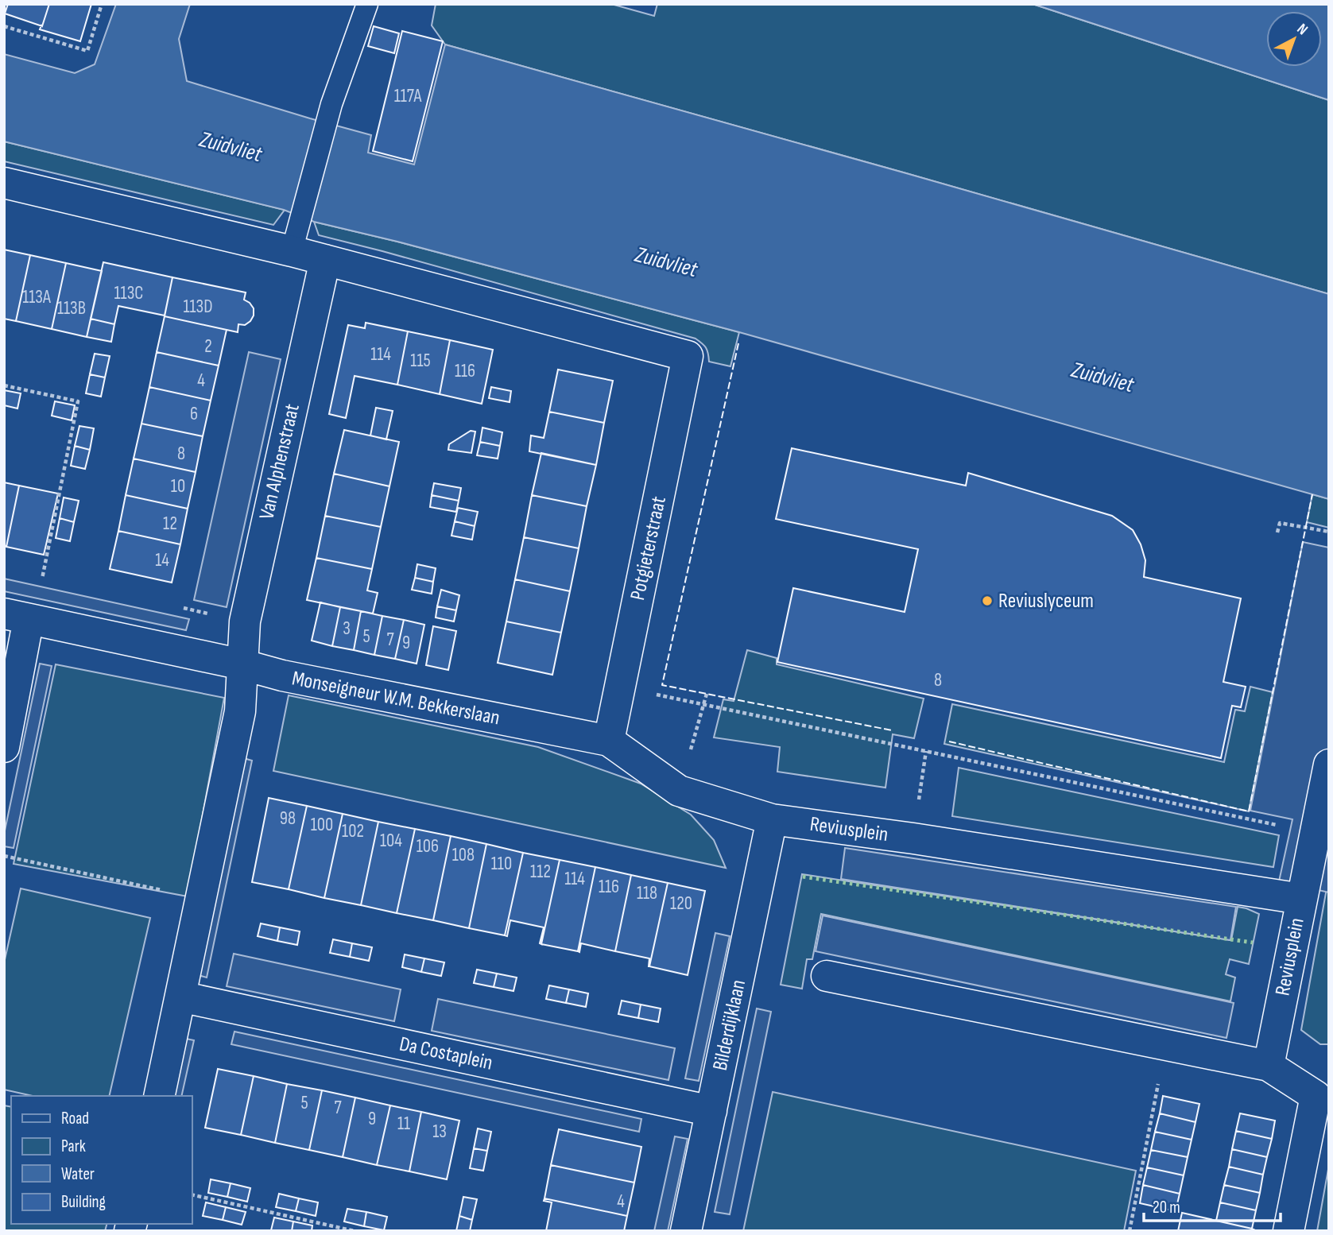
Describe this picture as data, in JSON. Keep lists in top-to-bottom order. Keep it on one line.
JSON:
{"streets":{"street":["Van Alphenstraat","Potgieterstraat","Monseigneur W.M. Bekkerslaan","Reviusplein","Bilderdijklaan","Da Costaplein"]},"crossings":[["Van Alphenstraat","Potgieterstraat"],["Van Alphenstraat","Monseigneur W.M. Bekkerslaan"],["Potgieterstraat","Monseigneur W.M. Bekkerslaan"],["Monseigneur W.M. Bekkerslaan","Reviusplein"],["Monseigneur W.M. Bekkerslaan","Bilderdijklaan"],["Reviusplein","Bilderdijklaan"],["Bilderdijklaan","Da Costaplein"]],"water":["Zuidvliet"],"places":["Reviuslyceum"],"house_numbers":["117A","113C","113A","113D","113B","2","114","115","116","4","6","8","10","12","14","3","5","7","9","8","98","100","102","104","106","108","110","112","114","116","118","120","5","7","9","11","13","4"],"legend":["Road","Park","Water","Building"],"scale_bar":"20 m","north":"top right"}
